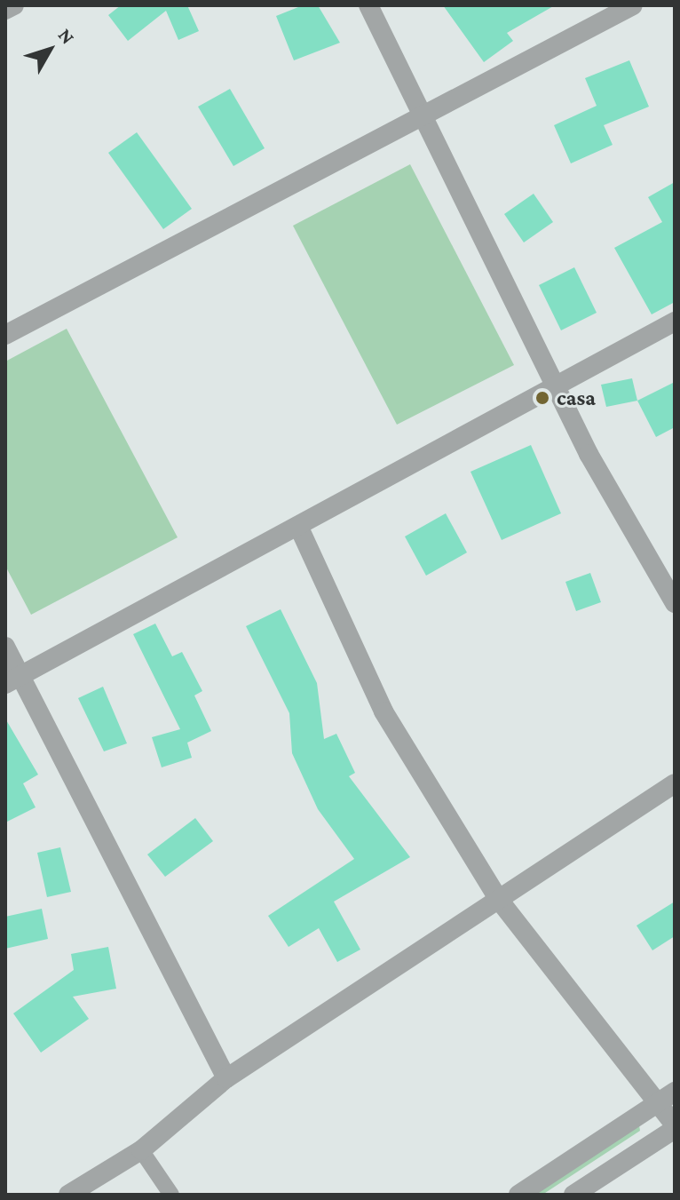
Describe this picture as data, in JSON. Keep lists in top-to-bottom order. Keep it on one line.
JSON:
{"places":["casa"],"north":"top right"}
